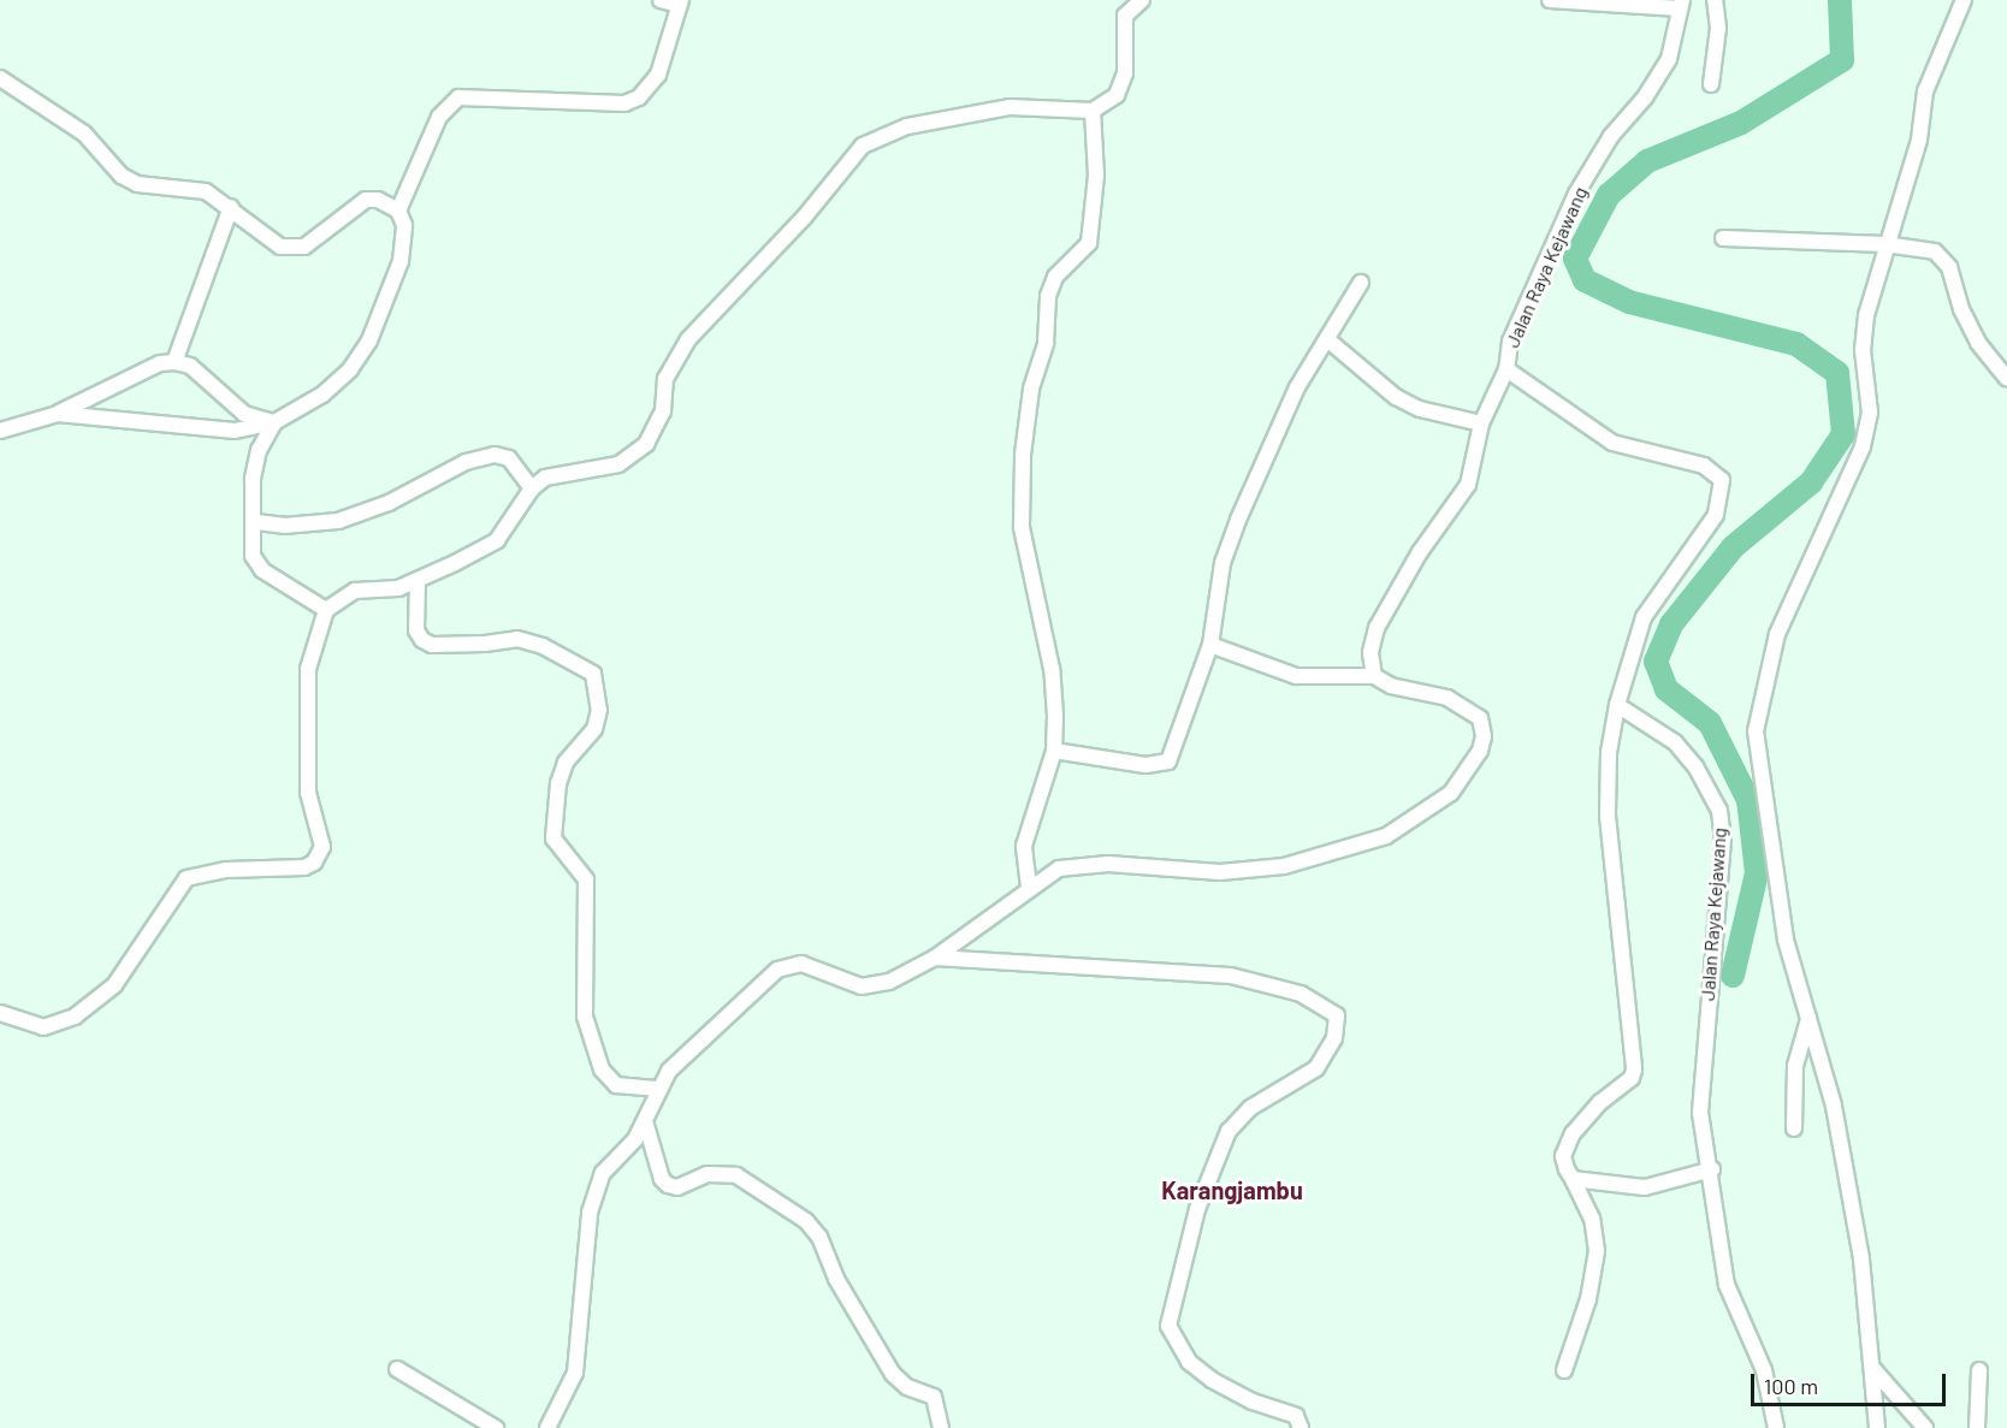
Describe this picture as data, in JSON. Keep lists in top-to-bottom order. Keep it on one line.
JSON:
{"streets":{"street":["Jalan Raya Kejawang"]},"districts":["Karangjambu"],"scale_bar":"100 m"}
